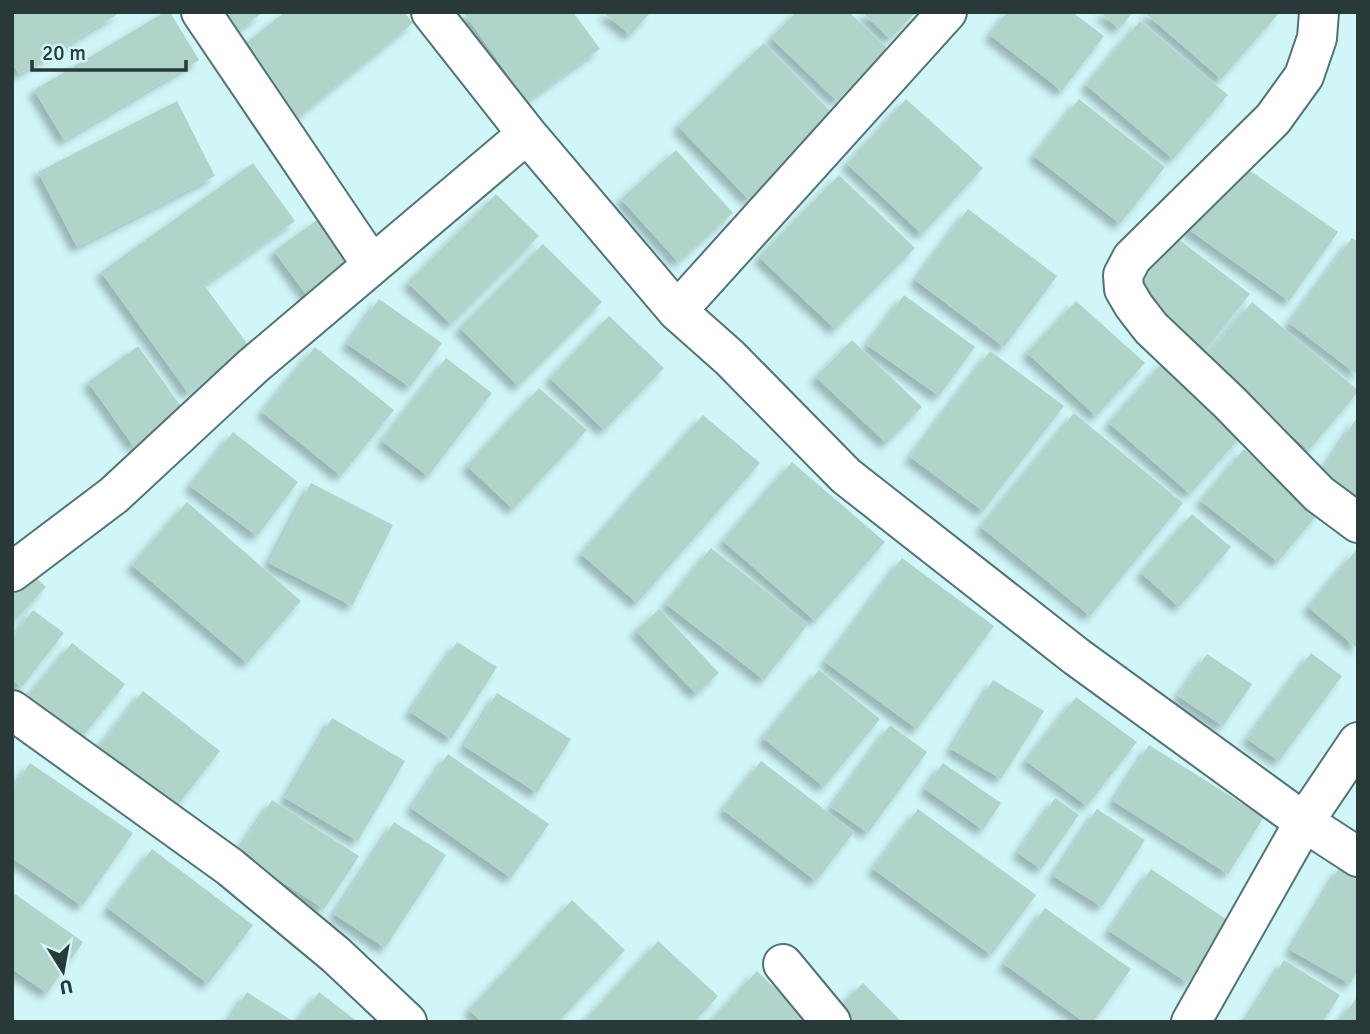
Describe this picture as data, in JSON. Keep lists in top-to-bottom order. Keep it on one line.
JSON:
{"scale_bar":"20 m","north":"bottom"}
